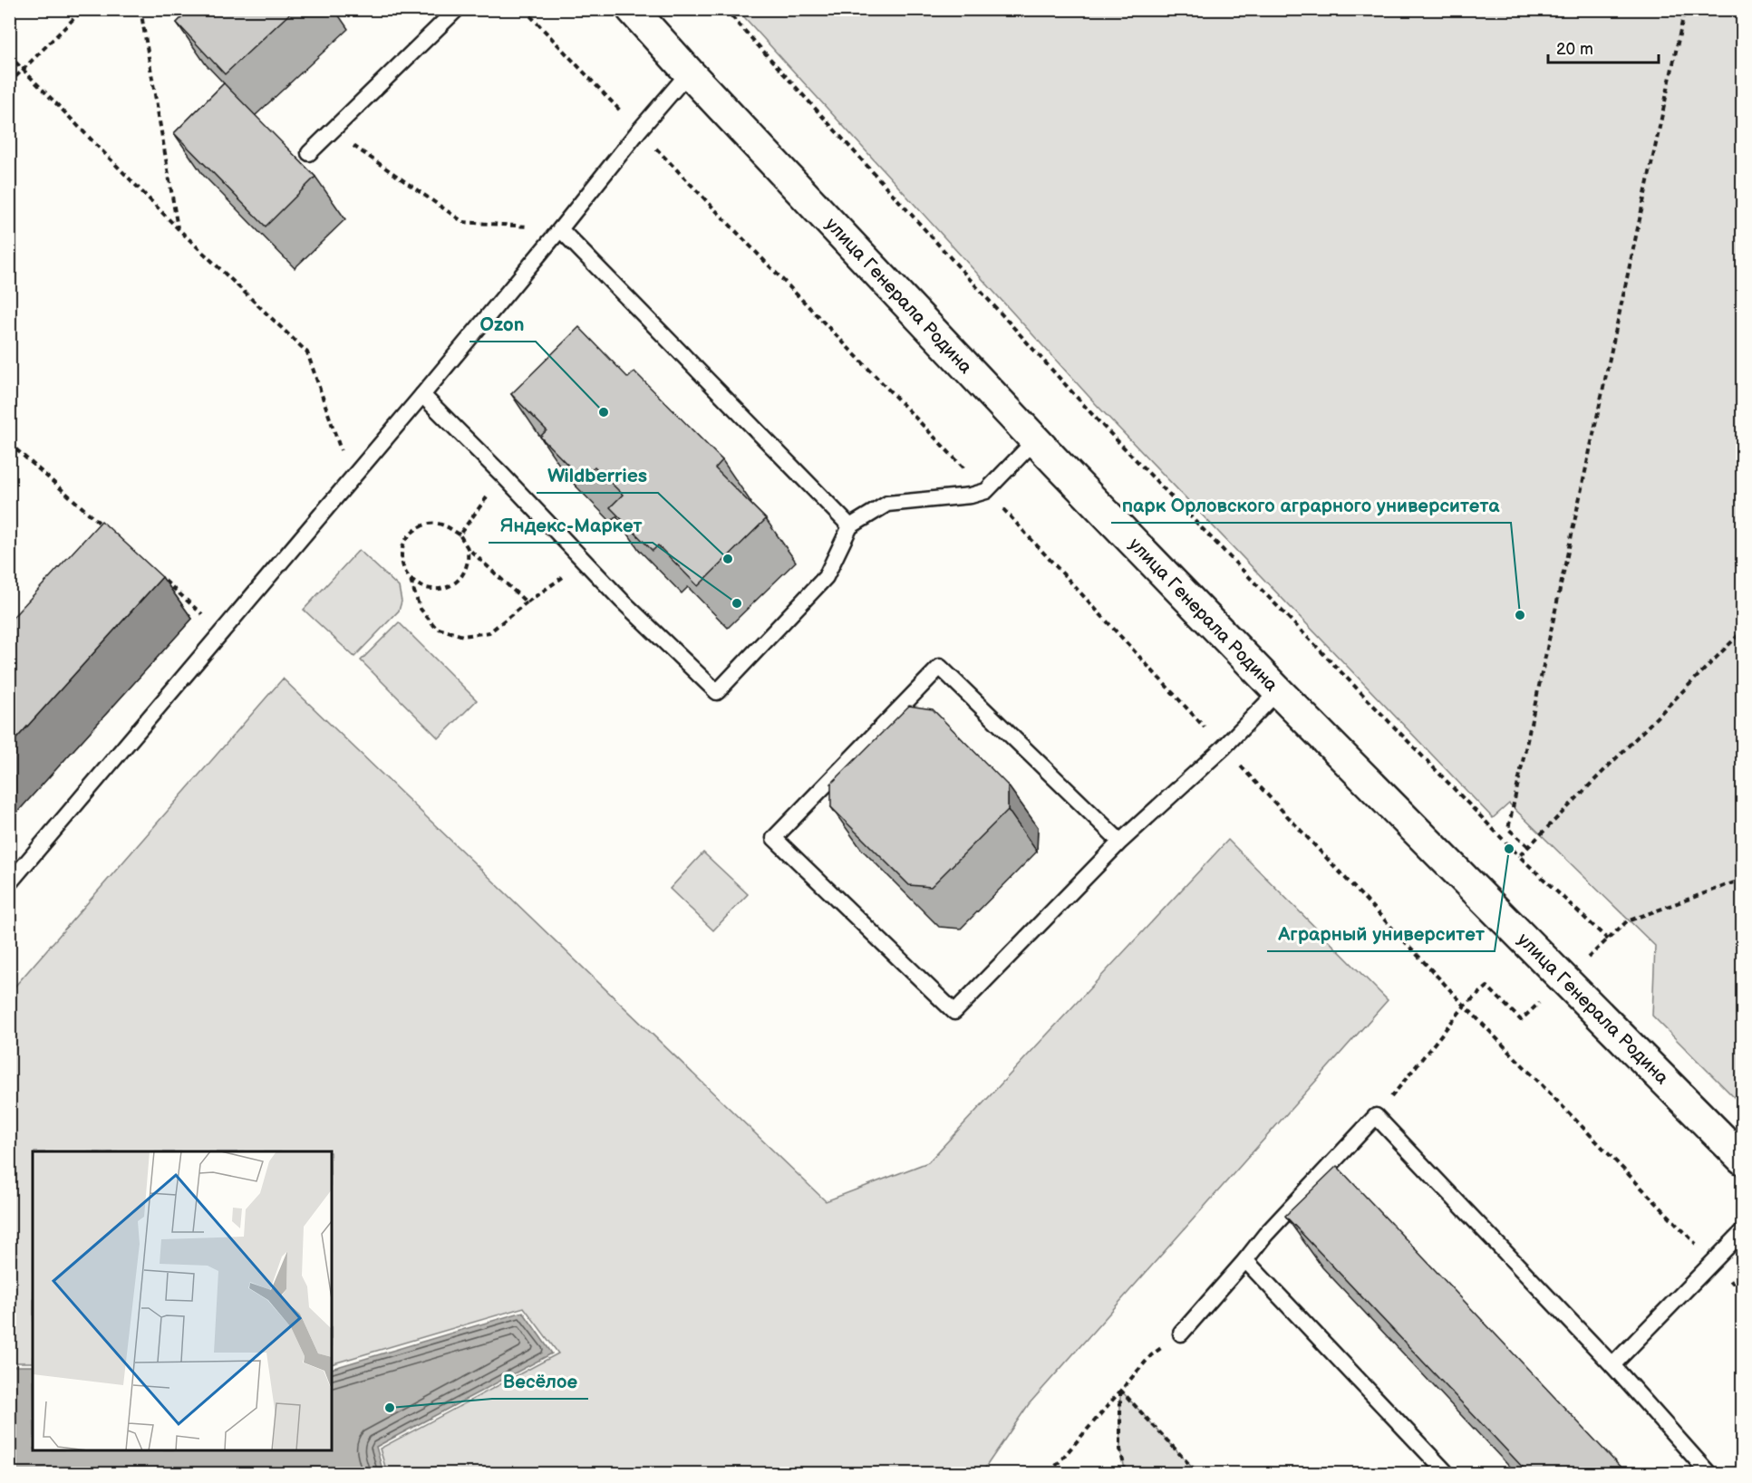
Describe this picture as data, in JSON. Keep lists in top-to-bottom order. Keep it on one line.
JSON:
{"streets":{"main road":["улица Генерала Родина"]},"places":["Ozon","Wildberries","Яндекс-Маркет","парк Орловского аграрного университета","Аграрный университет","Весёлое"],"scale_bar":"20 m"}
